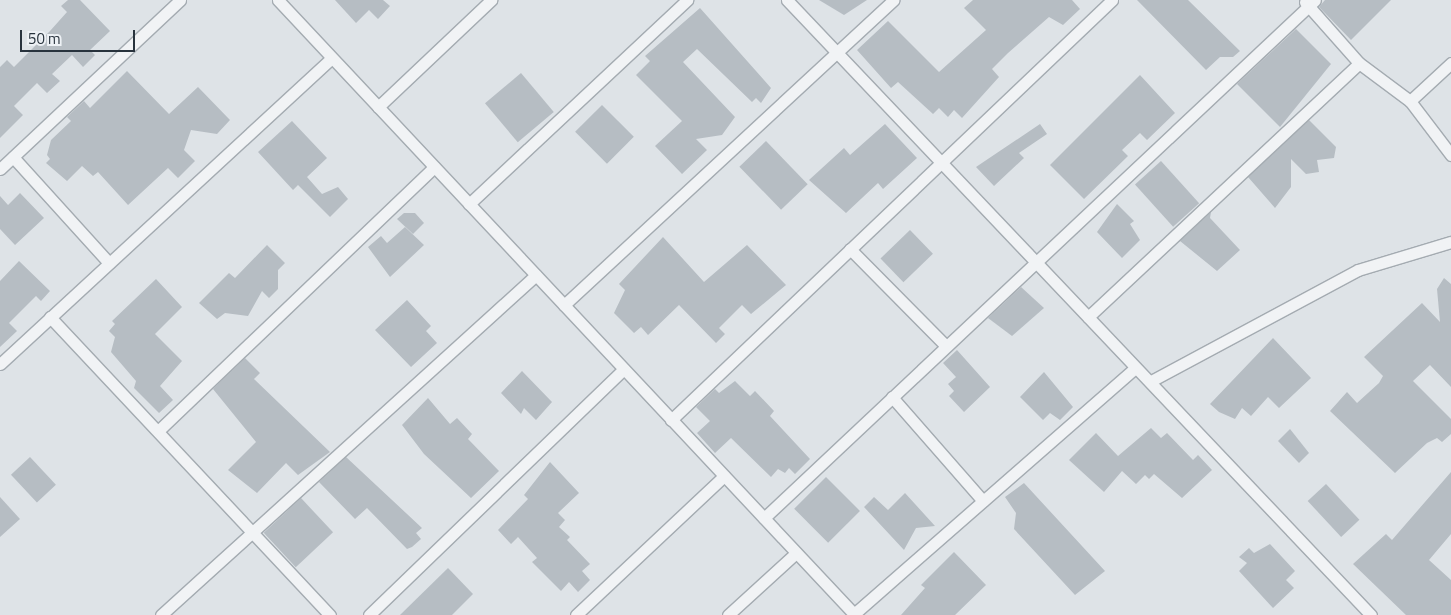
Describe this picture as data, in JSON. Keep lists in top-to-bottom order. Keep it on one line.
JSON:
{"scale_bar":"50 m"}
